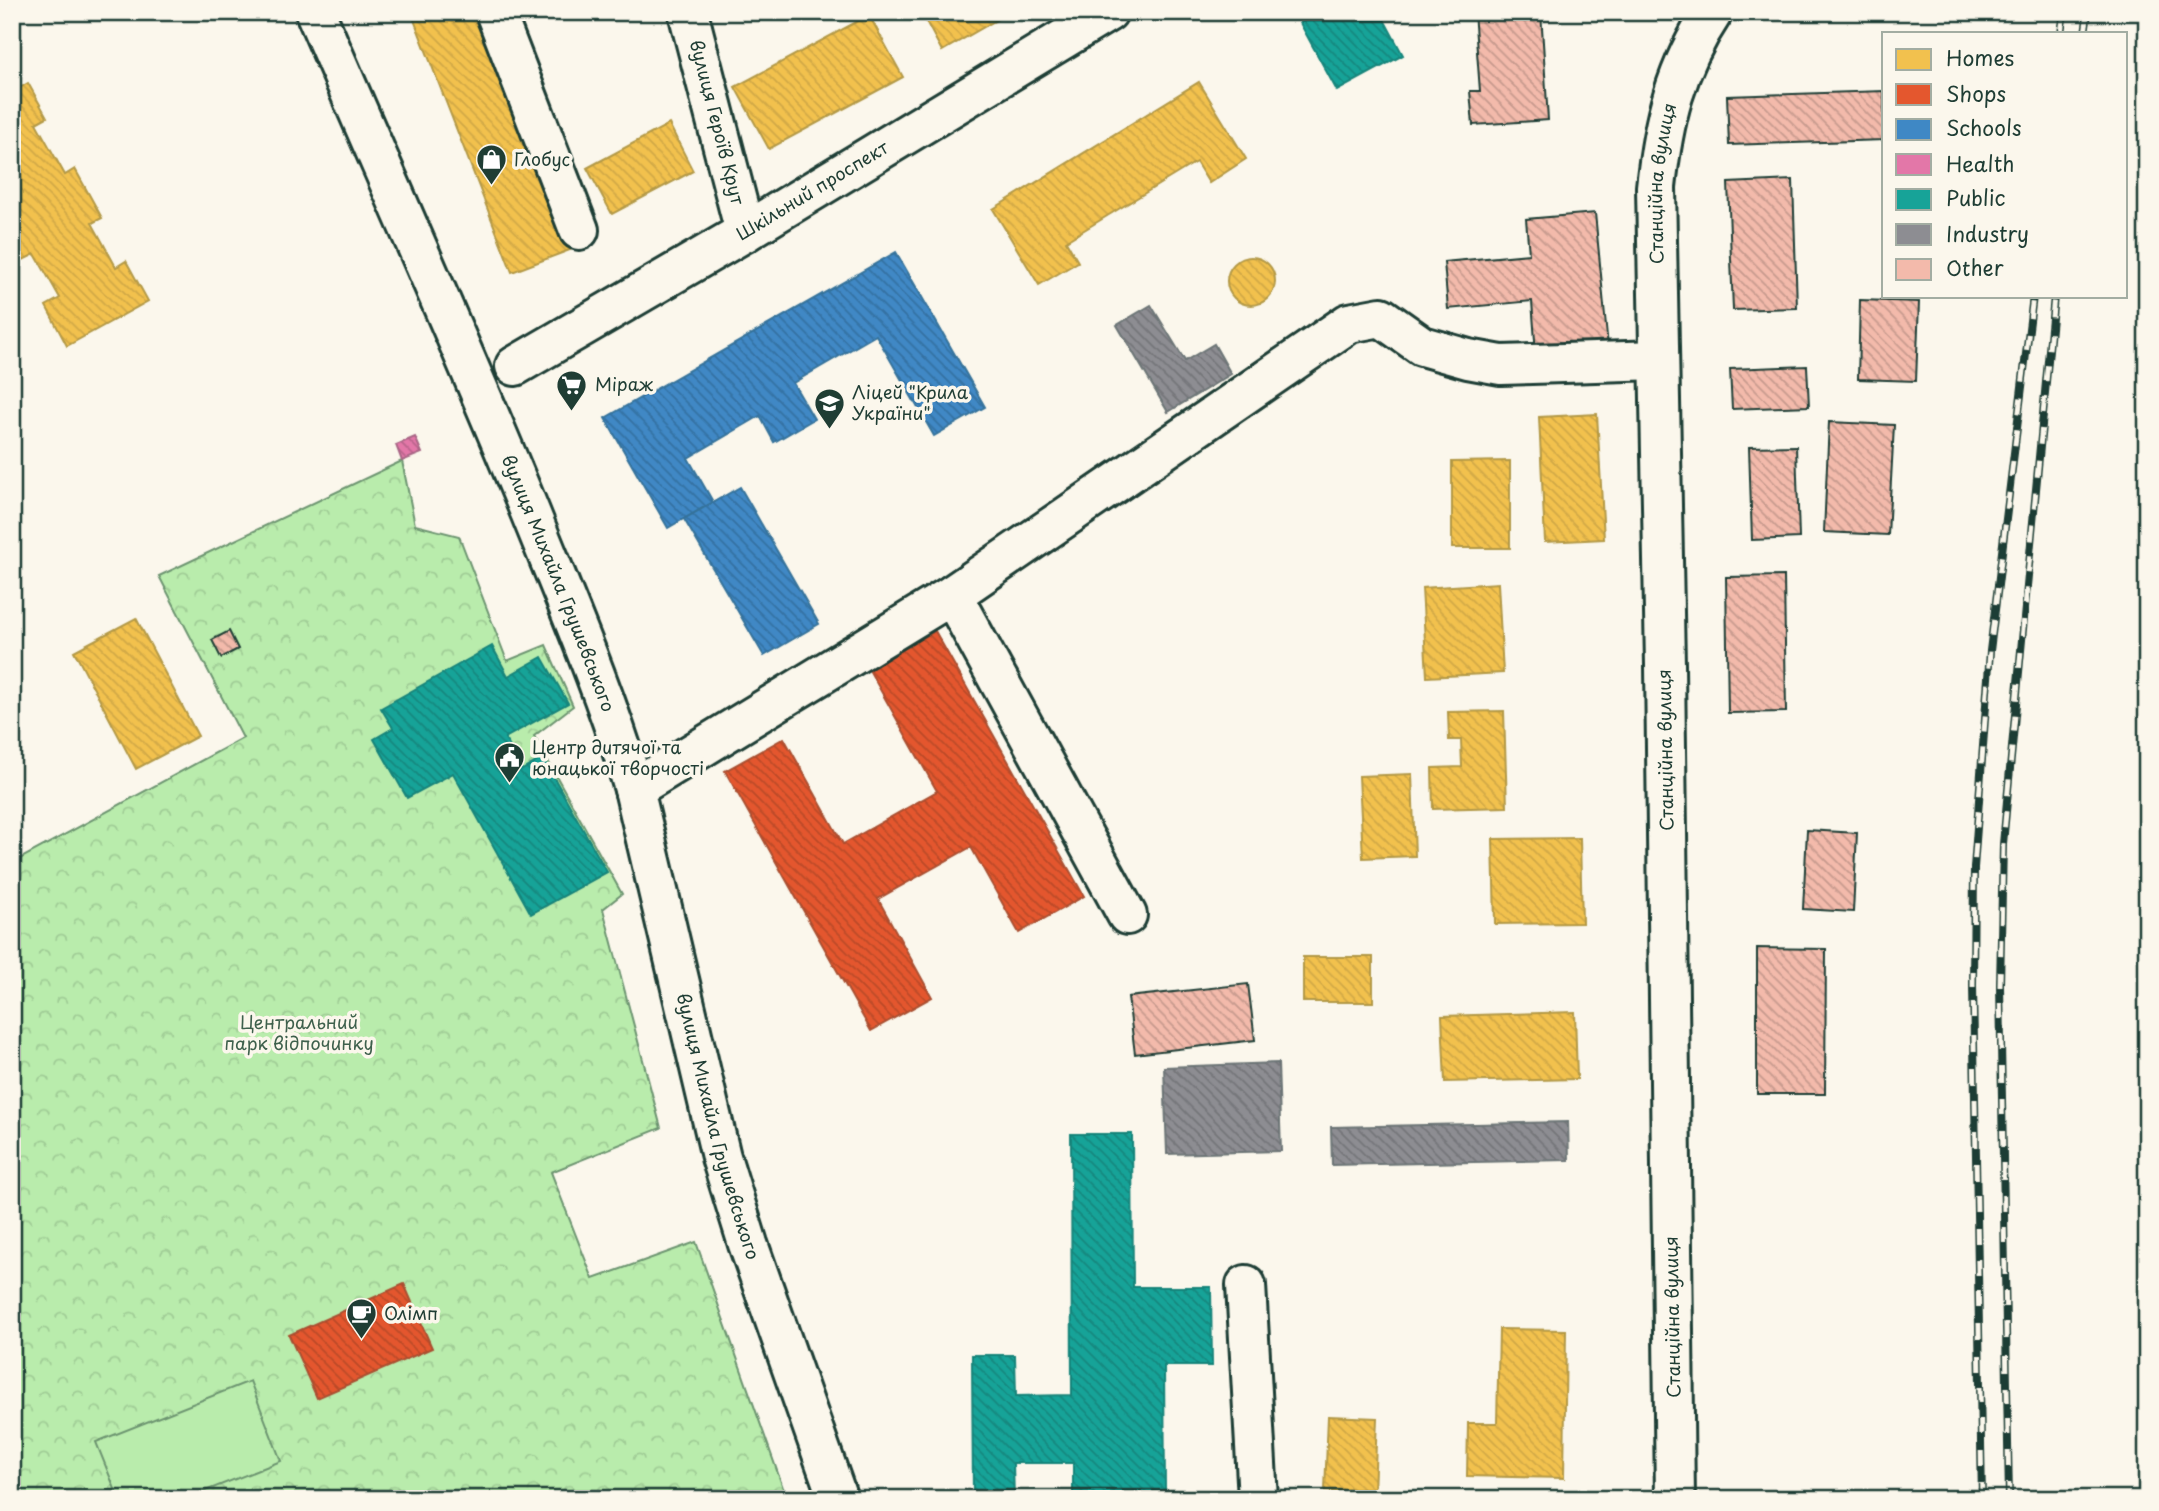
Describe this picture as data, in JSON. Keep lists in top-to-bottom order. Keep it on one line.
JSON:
{"streets":{"street":["вулиця Героїв Крут","Станційна вулиця","Шкільний проспект","вулиця Михайла Грушевського"]},"crossings":[["вулиця Героїв Крут","Шкільний проспект"]],"parks":["Центральний парк відпочинку"],"places":{"shop":["Глобус"],"supermarket":["Міраж"],"school or university":["Ліцей \"Крила України\""],"public building":["Центр дитячої та юнацької творчості"],"cafe":["Олімп"]},"legend":["Homes","Shops","Schools","Health","Public","Industry","Other"]}
